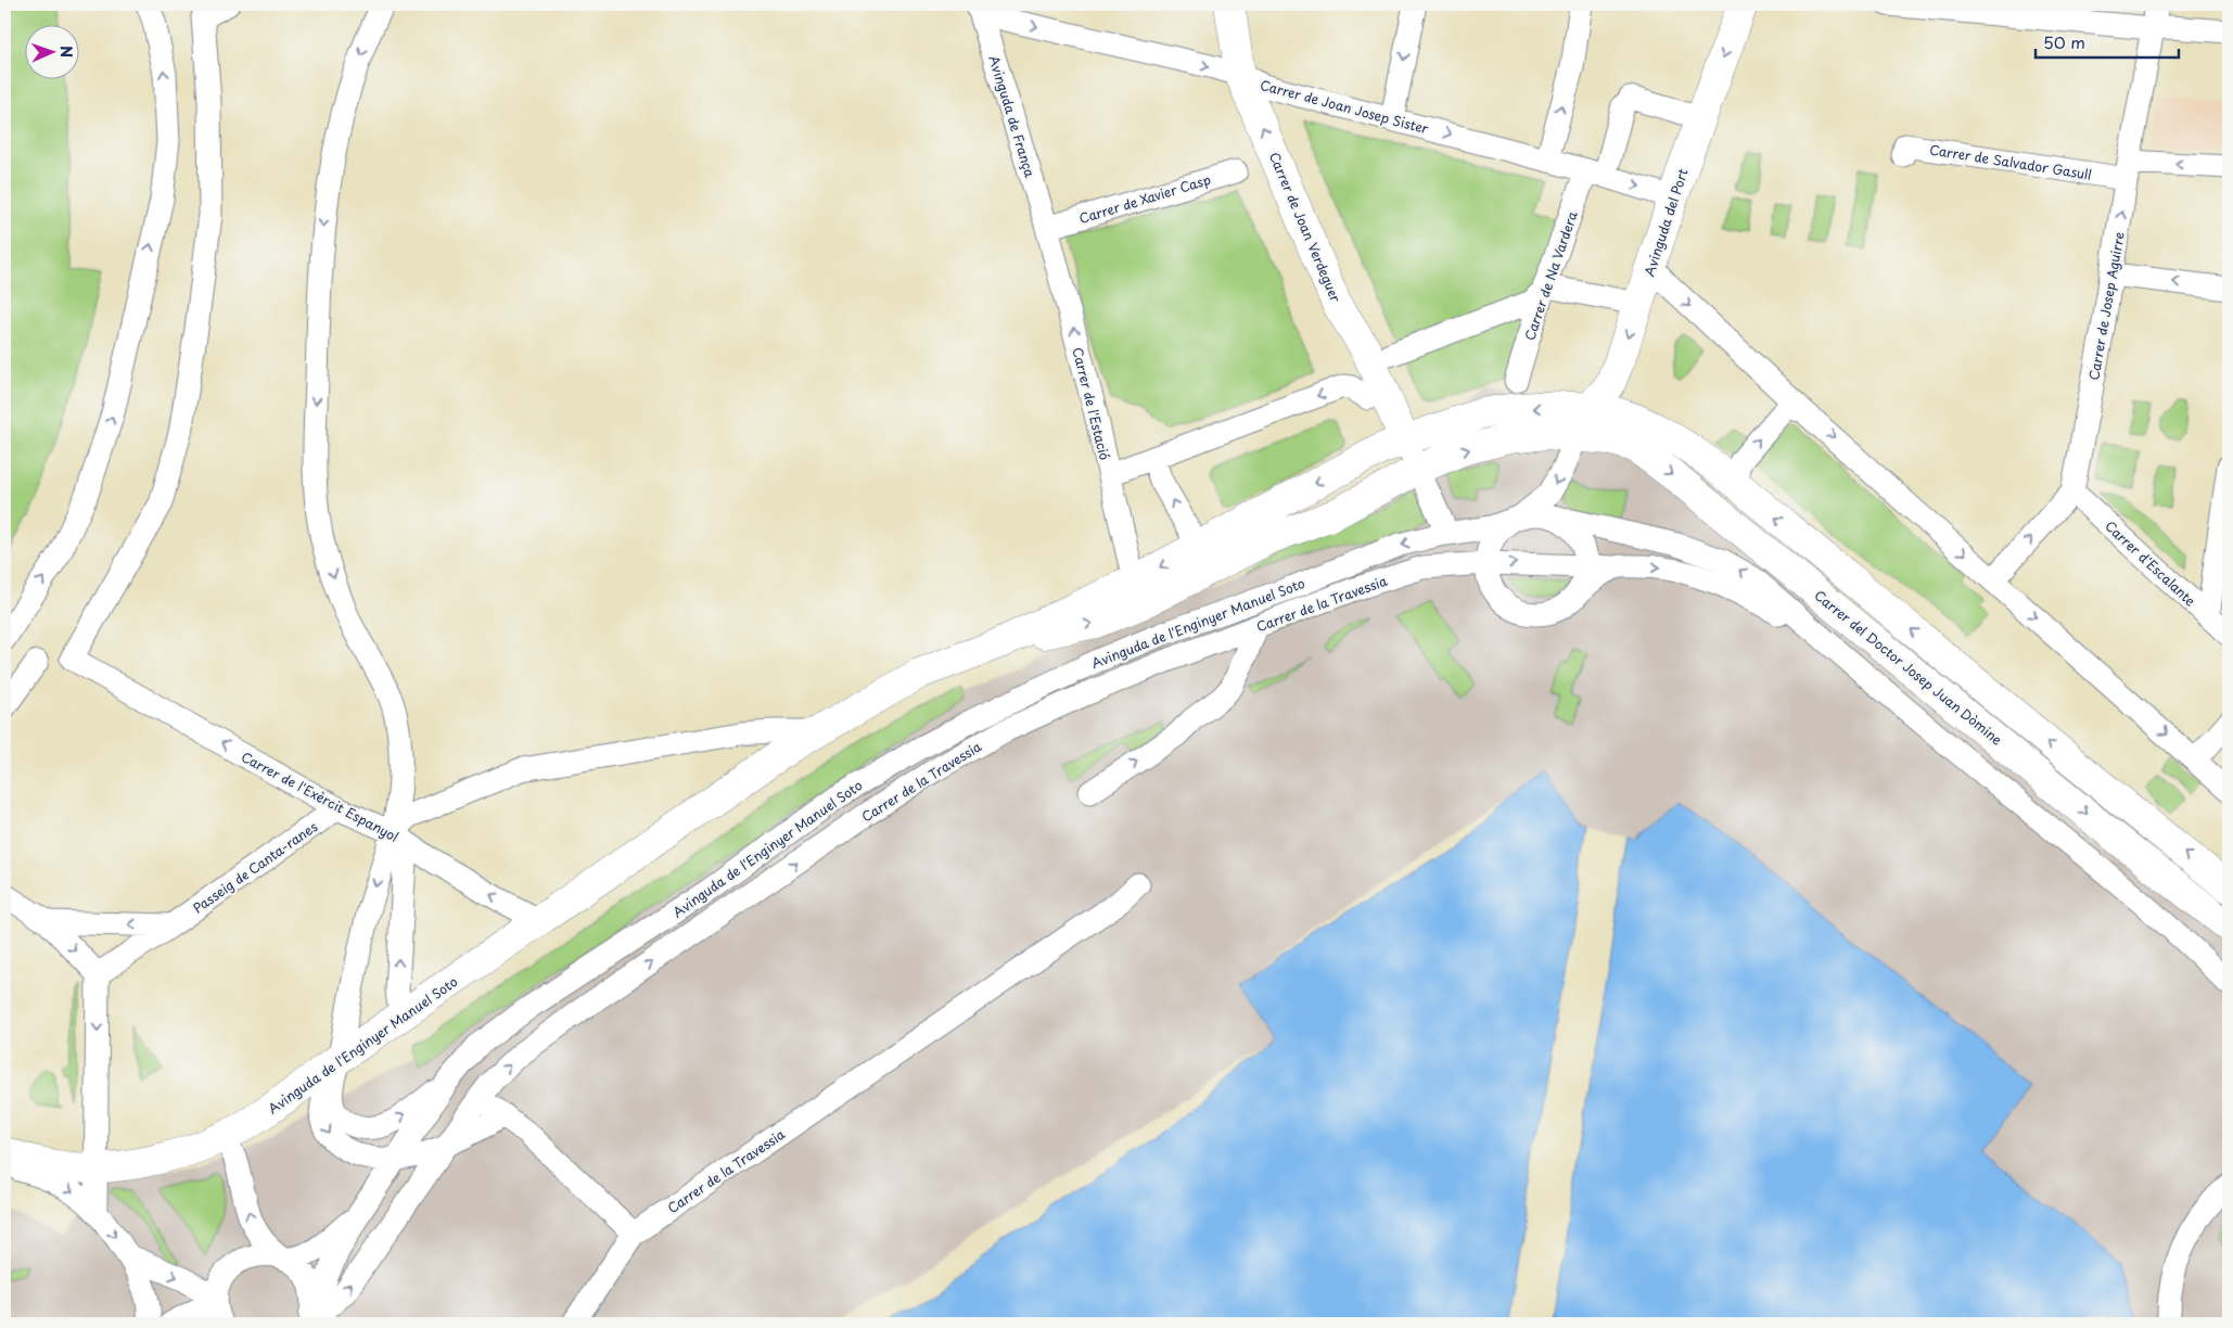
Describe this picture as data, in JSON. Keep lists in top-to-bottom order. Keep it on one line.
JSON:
{"streets":{"main road":["Avinguda del Port","Carrer de Joan Verdeguer","Avinguda de l'Enginyer Manuel Soto","Carrer del Doctor Josep Juan Dòmine"],"street":["Carrer de Joan Josep Sister","Avinguda de França","Carrer de Salvador Gasull","Carrer de Xavier Casp","Carrer de Na Vardera","Carrer de Josep Aguirre","Carrer de l'Estació","Carrer d'Escalante","Carrer de la Travessia","Carrer de l'Exèrcit Espanyol","Passeig de Canta-ranes"]},"crossings":[["Carrer de Joan Josep Sister","Avinguda de França"],["Carrer de Joan Josep Sister","Avinguda del Port"],["Carrer de Joan Josep Sister","Carrer de Joan Verdeguer"],["Carrer de Joan Josep Sister","Carrer de Na Vardera"],["Avinguda de França","Carrer de Xavier Casp"],["Avinguda de França","Carrer de l'Estació"],["Carrer de Salvador Gasull","Carrer de Josep Aguirre"],["Carrer de Xavier Casp","Carrer de l'Estació"],["Avinguda del Port","Carrer de Na Vardera"],["Avinguda del Port","Avinguda de l'Enginyer Manuel Soto"],["Avinguda del Port","Carrer del Doctor Josep Juan Dòmine"],["Carrer de Joan Verdeguer","Avinguda de l'Enginyer Manuel Soto"],["Carrer de Josep Aguirre","Carrer d'Escalante"],["Carrer de l'Estació","Avinguda de l'Enginyer Manuel Soto"],["Carrer de la Travessia","Avinguda de l'Enginyer Manuel Soto"],["Avinguda de l'Enginyer Manuel Soto","Carrer del Doctor Josep Juan Dòmine"],["Avinguda de l'Enginyer Manuel Soto","Carrer de l'Exèrcit Espanyol"],["Carrer de l'Exèrcit Espanyol","Passeig de Canta-ranes"]],"one_way":["Carrer de Joan Josep Sister","Avinguda del Port","Carrer de Joan Verdeguer","Carrer de l'Estació"],"scale_bar":"50 m","north":"right"}
